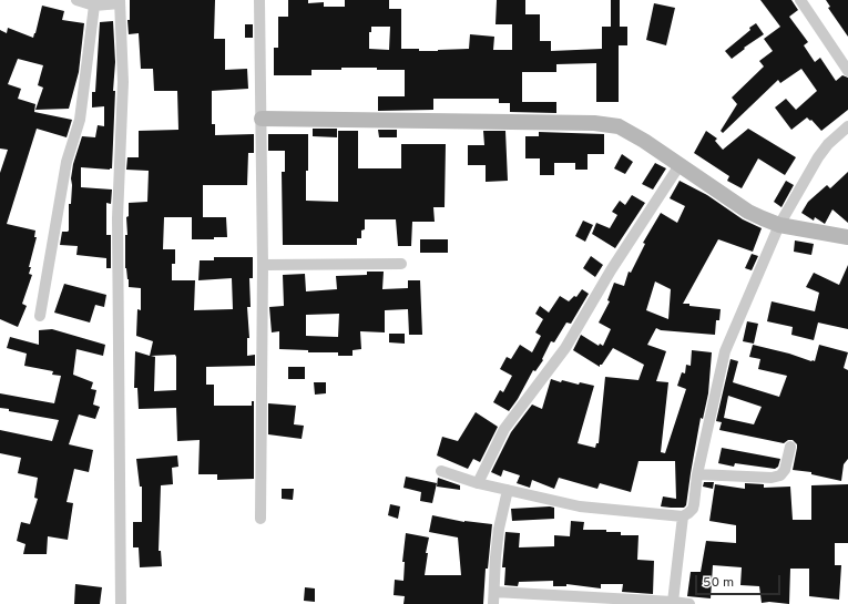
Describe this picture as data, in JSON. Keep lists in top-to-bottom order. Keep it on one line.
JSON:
{"scale_bar":"50 m"}
